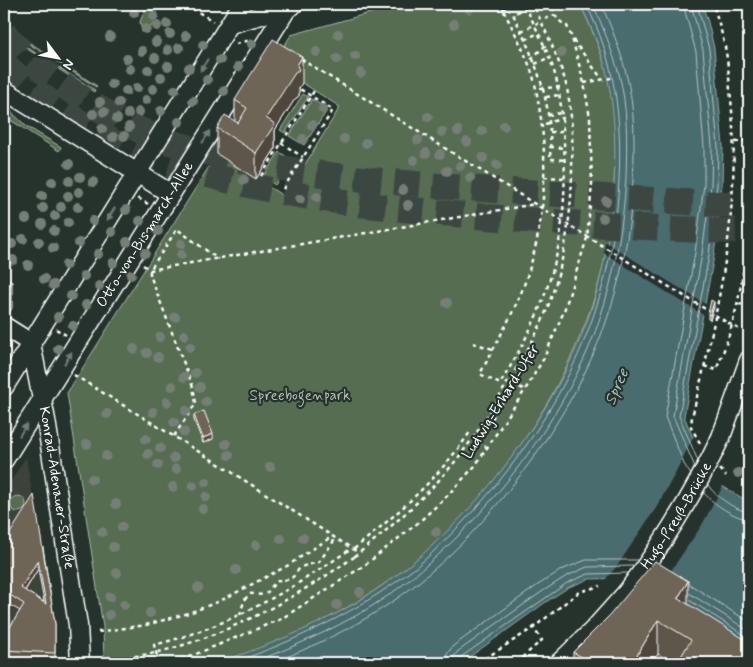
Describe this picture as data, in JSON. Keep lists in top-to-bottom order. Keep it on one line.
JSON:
{"streets":{"street":["Otto-von-Bismarck-Allee","Konrad-Adenauer-Straße","Hugo-Preuß-Brücke"],"path":["Ludwig-Erhard-Ufer"]},"crossings":[["Otto-von-Bismarck-Allee","Konrad-Adenauer-Straße"]],"water":["Spree"],"parks":["Spreebogenpark"],"north":"bottom right"}
